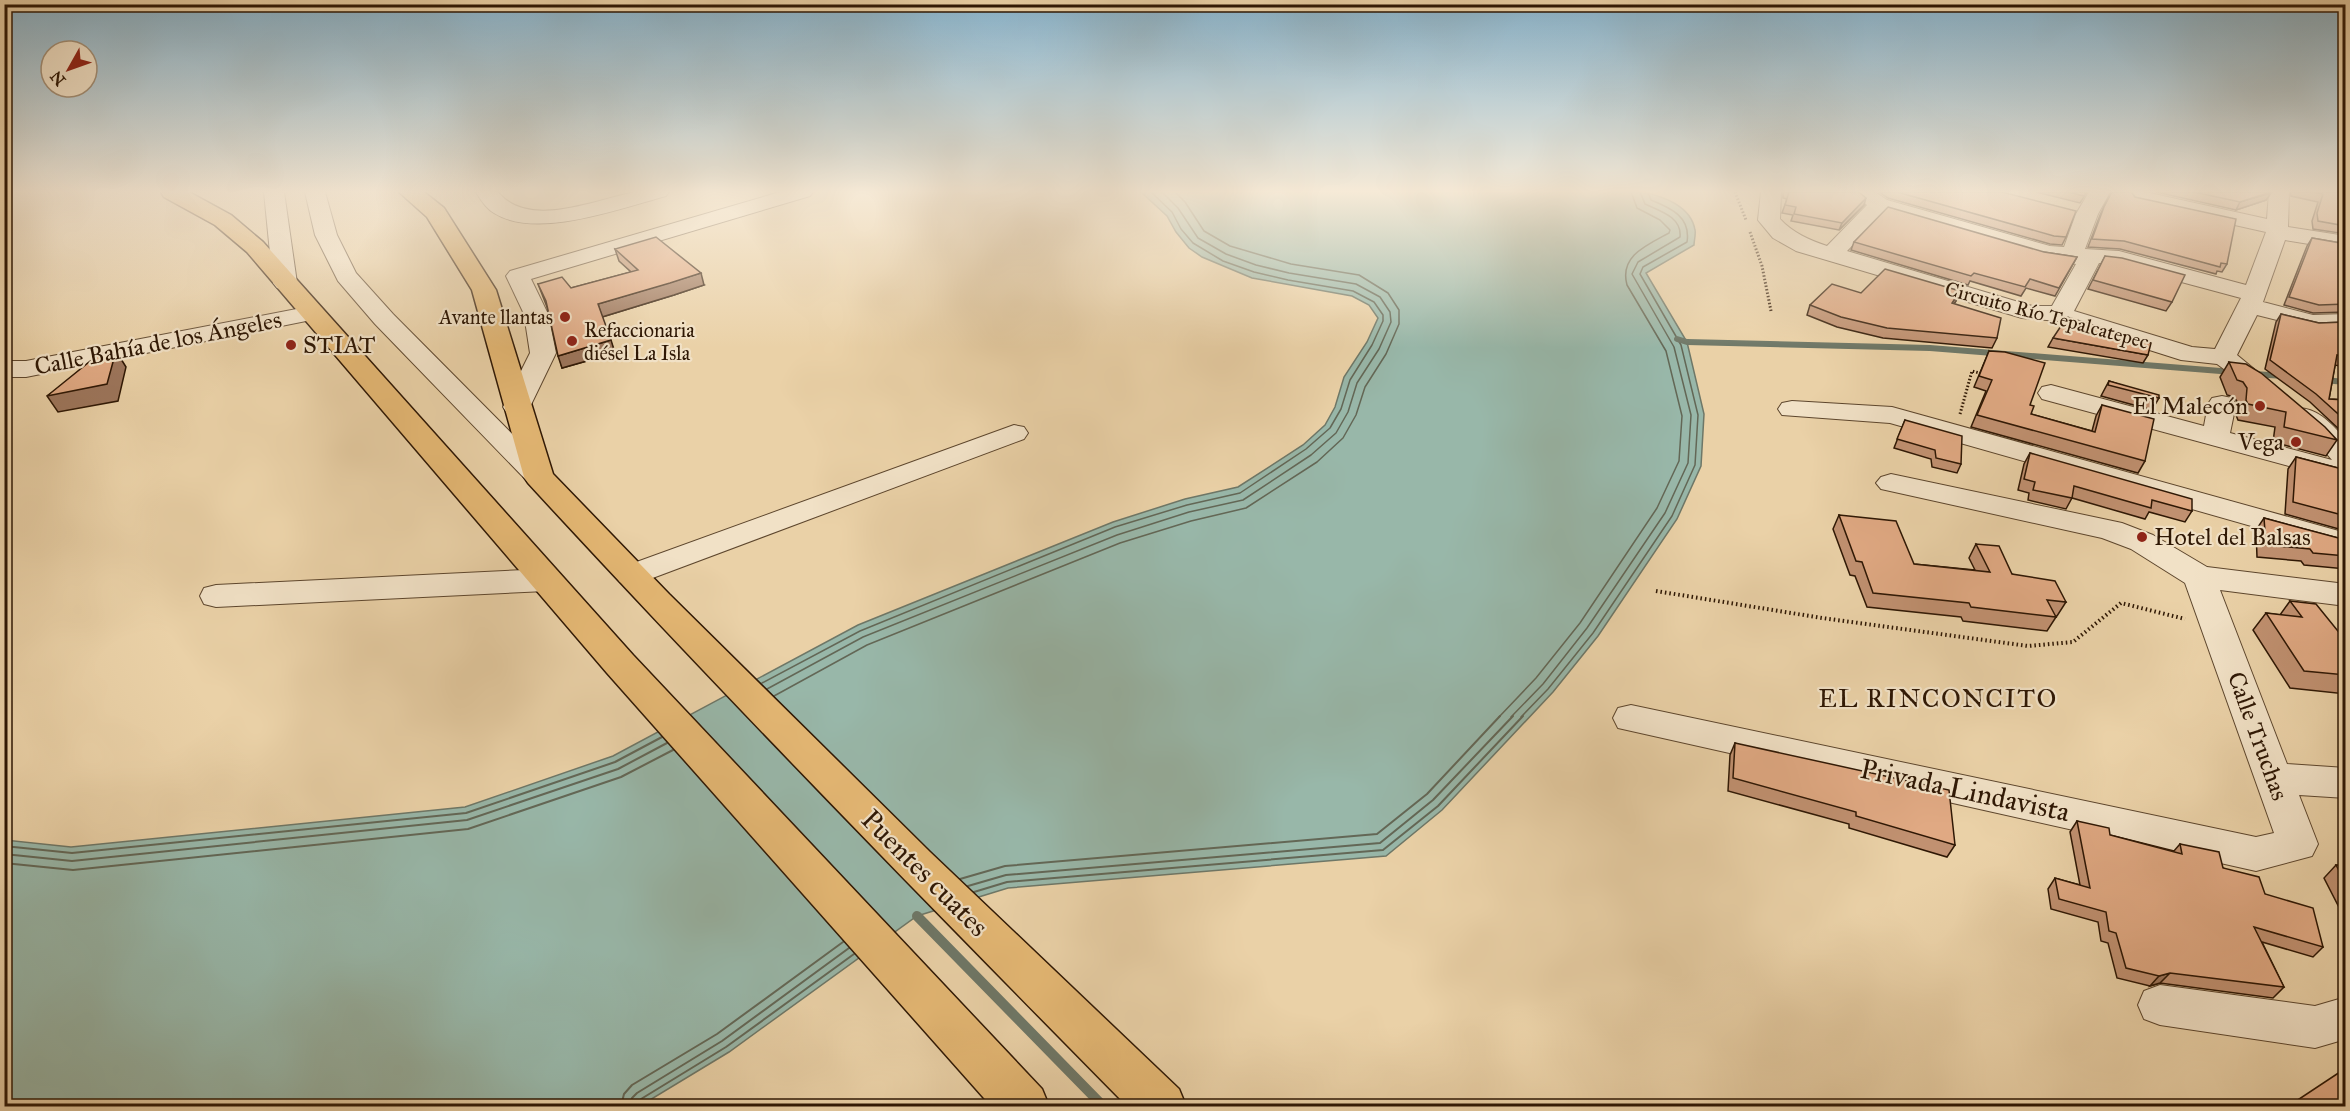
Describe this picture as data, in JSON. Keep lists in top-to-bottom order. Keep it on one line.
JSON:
{"streets":{"highway":["Puentes cuates"],"street":["Circuito Río Tepalcatepec","Calle Bahía de los Ángeles","Calle Truchas","Privada Lindavista"]},"crossings":[["Calle Truchas","Privada Lindavista"]],"districts":["EL RINCONCITO"],"places":["Avante llantas","Refaccionaria diésel La Isla","STIAT","El Malecón","Vega","Hotel del Balsas"],"north":"bottom left"}
